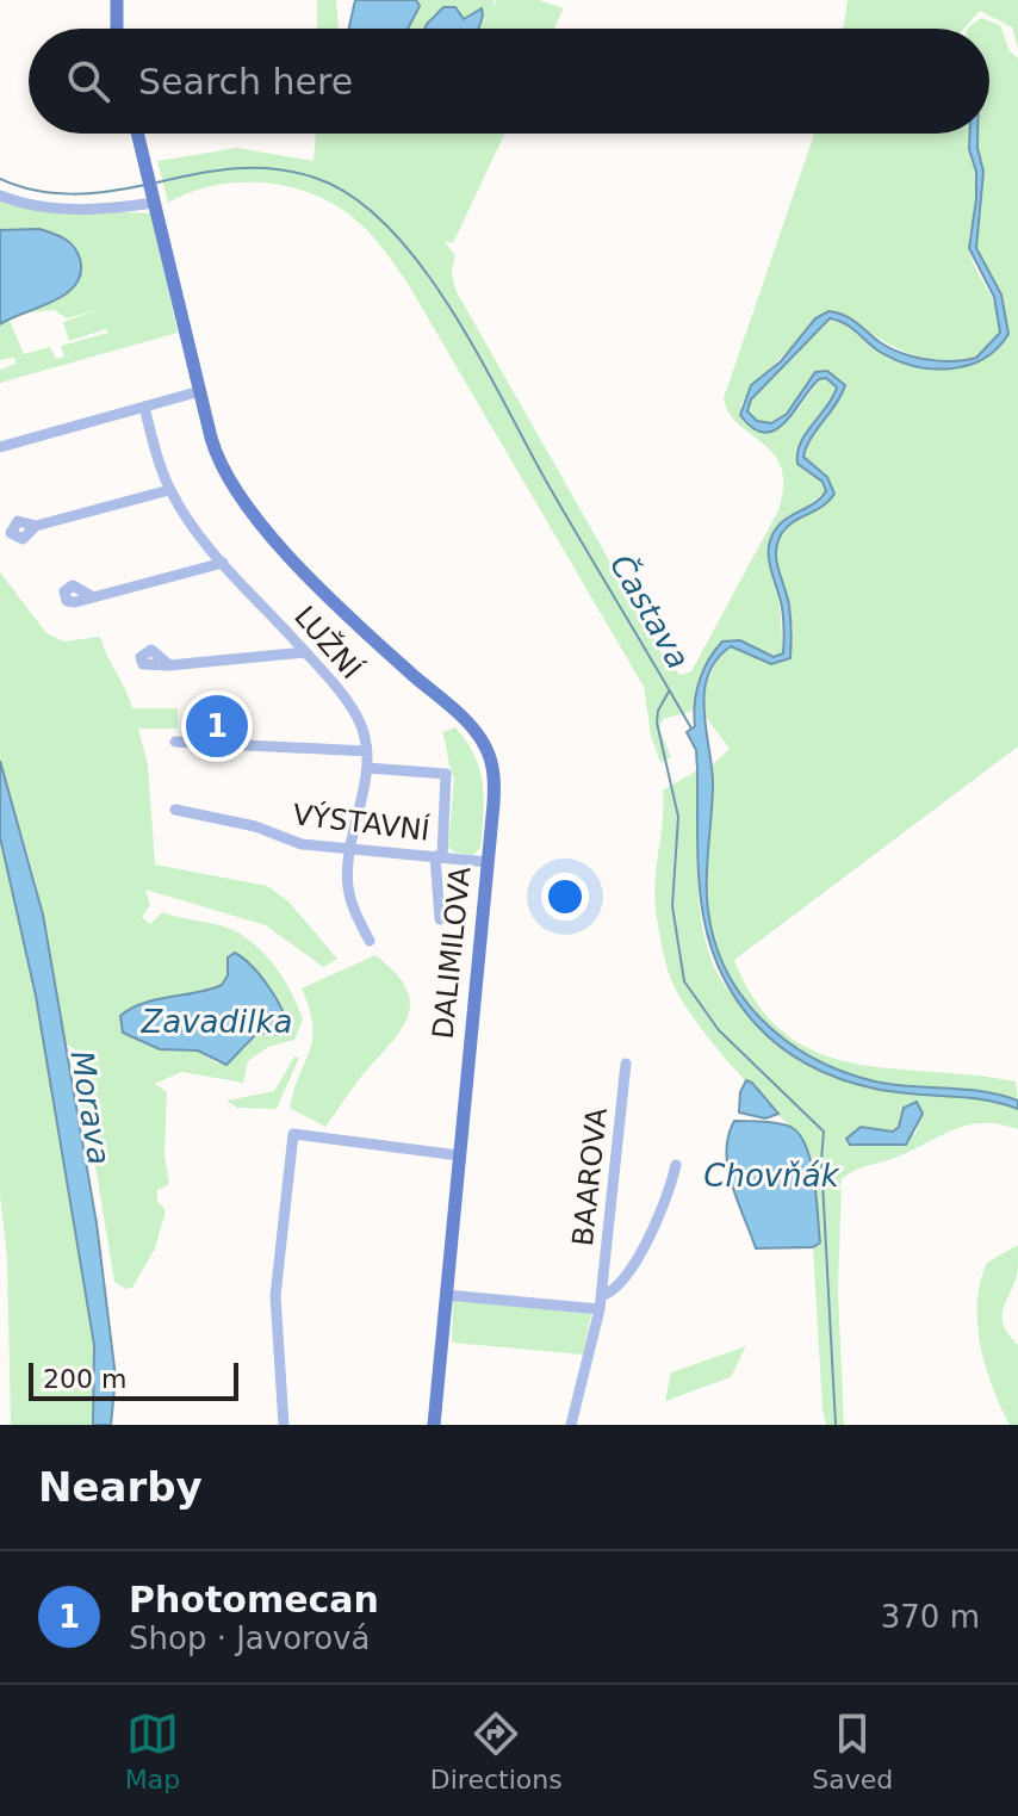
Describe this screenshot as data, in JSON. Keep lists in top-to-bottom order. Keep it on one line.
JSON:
{"streets":{"main road":["DALIMILOVA"],"street":["LUŽNÍ","VÝSTAVNÍ","BAAROVA"]},"crossings":[["LUŽNÍ","VÝSTAVNÍ"],["VÝSTAVNÍ","DALIMILOVA"]],"water":["Častava","Zavadilka","Morava","Chovňák"],"scale_bar":"200 m","page":{"search":"Search here","pins":"1","scale":"200 m","heading":"Nearby","list":[{"mark":"1","name":"Photomecan","note":"Shop · Javorová","value":"370 m"}],"nav":["Map","Directions","Saved"]}}
